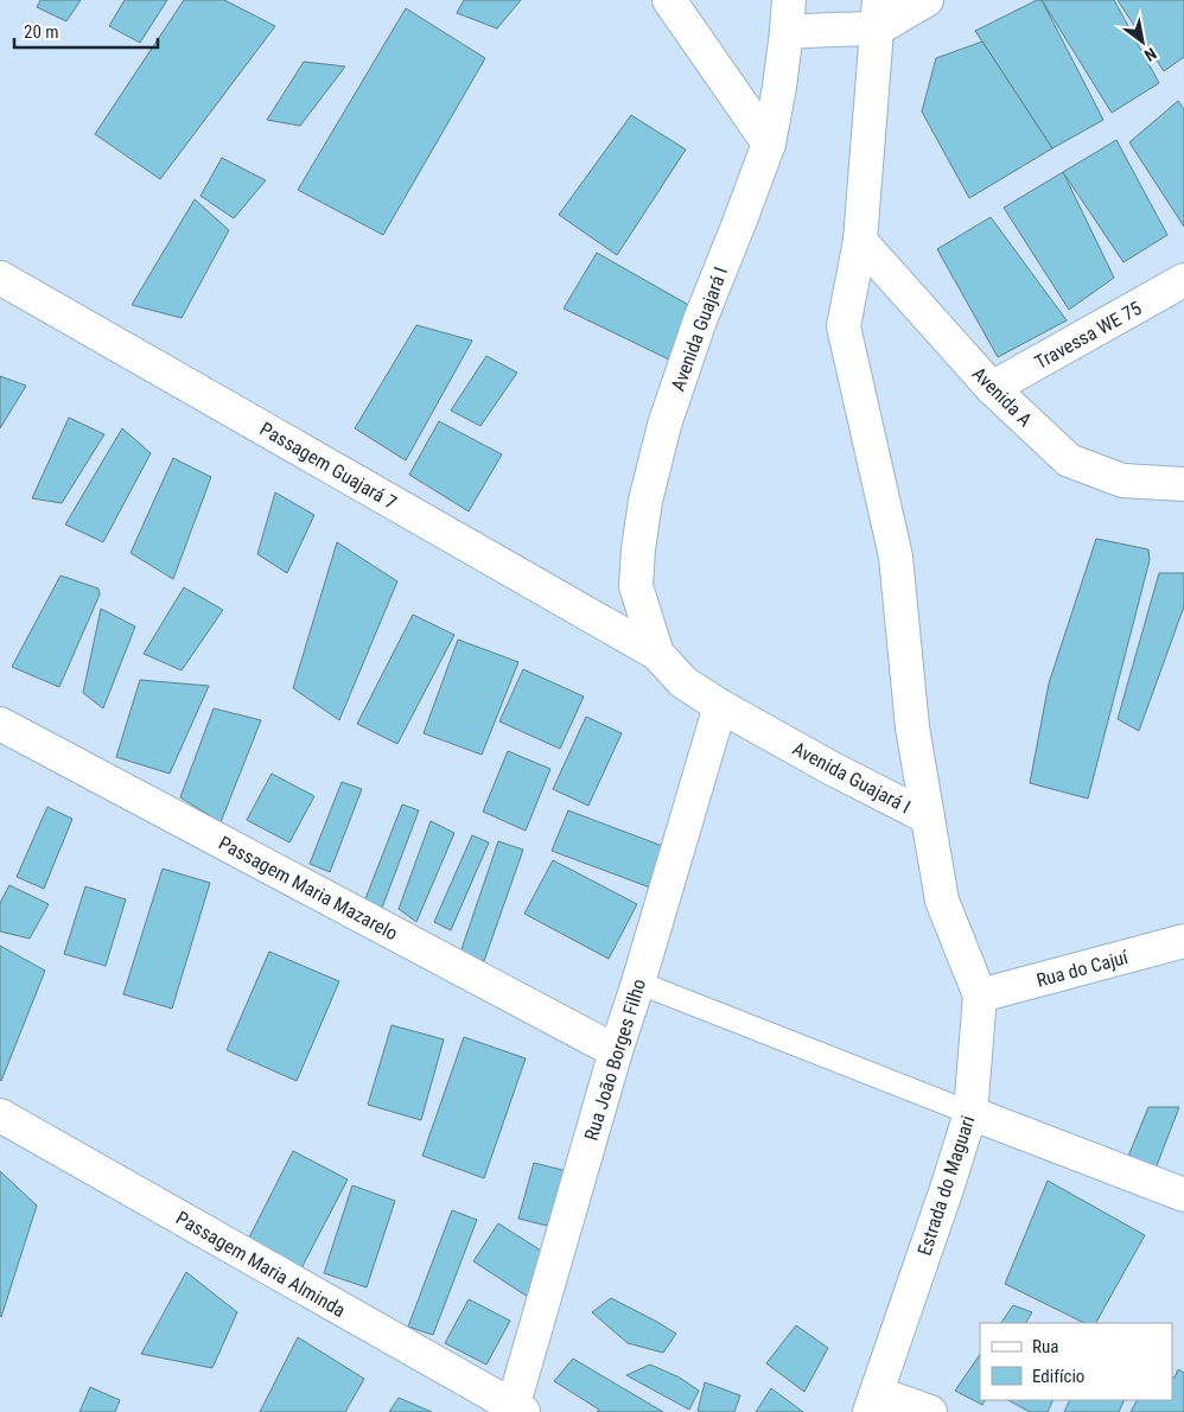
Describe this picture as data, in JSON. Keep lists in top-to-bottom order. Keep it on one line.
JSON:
{"streets":{"street":["Avenida Guajará I","Travessa WE 75","Avenida A","Passagem Guajará 7","Passagem Maria Mazarelo","Rua do Cajuí","Rua João Borges Filho","Estrada do Maguari","Passagem Maria Alminda"]},"crossings":[["Avenida Guajará I","Avenida A"],["Avenida Guajará I","Passagem Guajará 7"],["Avenida Guajará I","Rua João Borges Filho"],["Avenida Guajará I","Estrada do Maguari"],["Travessa WE 75","Avenida A"],["Passagem Maria Mazarelo","Rua João Borges Filho"],["Rua do Cajuí","Estrada do Maguari"],["Rua João Borges Filho","Passagem Maria Alminda"]],"legend":["Rua","Edifício"],"scale_bar":"20 m","north":"bottom right"}
